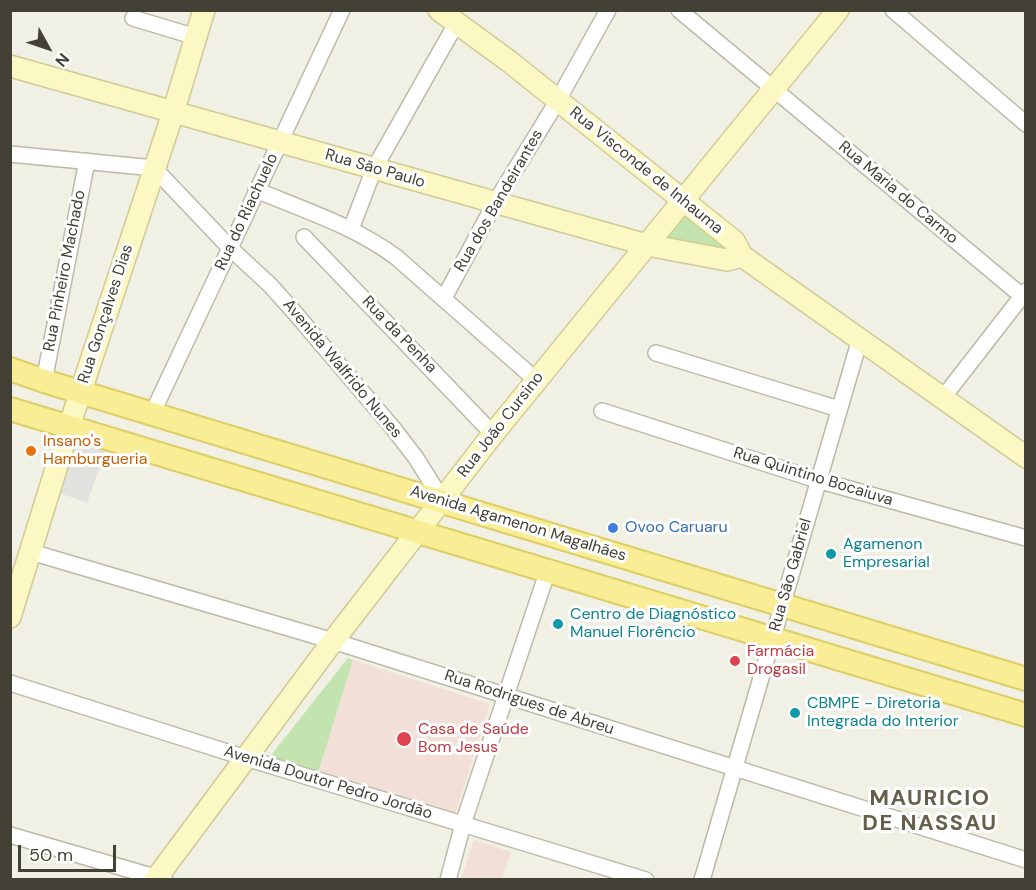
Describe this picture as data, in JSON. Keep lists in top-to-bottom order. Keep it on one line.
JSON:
{"streets":{"main road":["Avenida Agamenon Magalhães"],"street":["Rua São Paulo","Rua Visconde de Inhauma","Rua Maria do Carmo","Rua dos Bandeirantes","Rua do Riachuelo","Rua Pinheiro Machado","Rua Gonçalves Dias","Rua da Penha","Avenida Walfrido Nunes","Rua João Cursino","Rua Quintino Bocaiuva","Rua São Gabriel","Rua Rodrigues de Abreu","Avenida Doutor Pedro Jordão"]},"crossings":[["Rua São Paulo","Rua Visconde de Inhauma"],["Rua São Paulo","Rua dos Bandeirantes"],["Rua São Paulo","Rua do Riachuelo"],["Rua São Paulo","Rua Gonçalves Dias"],["Rua São Paulo","Rua João Cursino"],["Rua Visconde de Inhauma","Rua dos Bandeirantes"],["Rua Visconde de Inhauma","Rua João Cursino"],["Rua Visconde de Inhauma","Rua São Gabriel"],["Rua Maria do Carmo","Rua João Cursino"],["Rua do Riachuelo","Avenida Walfrido Nunes"],["Rua do Riachuelo","Avenida Agamenon Magalhães"],["Rua Pinheiro Machado","Avenida Agamenon Magalhães"],["Rua Gonçalves Dias","Avenida Walfrido Nunes"],["Rua Gonçalves Dias","Avenida Agamenon Magalhães"],["Rua Gonçalves Dias","Rua Rodrigues de Abreu"],["Rua da Penha","Rua João Cursino"],["Avenida Walfrido Nunes","Rua João Cursino"],["Avenida Walfrido Nunes","Avenida Agamenon Magalhães"],["Rua João Cursino","Avenida Agamenon Magalhães"],["Rua João Cursino","Rua Rodrigues de Abreu"],["Rua João Cursino","Avenida Doutor Pedro Jordão"],["Rua Quintino Bocaiuva","Rua São Gabriel"],["Avenida Agamenon Magalhães","Rua São Gabriel"],["Rua São Gabriel","Rua Rodrigues de Abreu"]],"districts":["MAURICIO DE NASSAU"],"places":["Insano's Hamburgueria","Ovoo Caruaru","Agamenon Empresarial","Centro de Diagnóstico Manuel Florêncio","Farmácia Drogasil","CBMPE - Diretoria Integrada do Interior","Casa de Saúde Bom Jesus"],"scale_bar":"50 m","north":"bottom right"}
